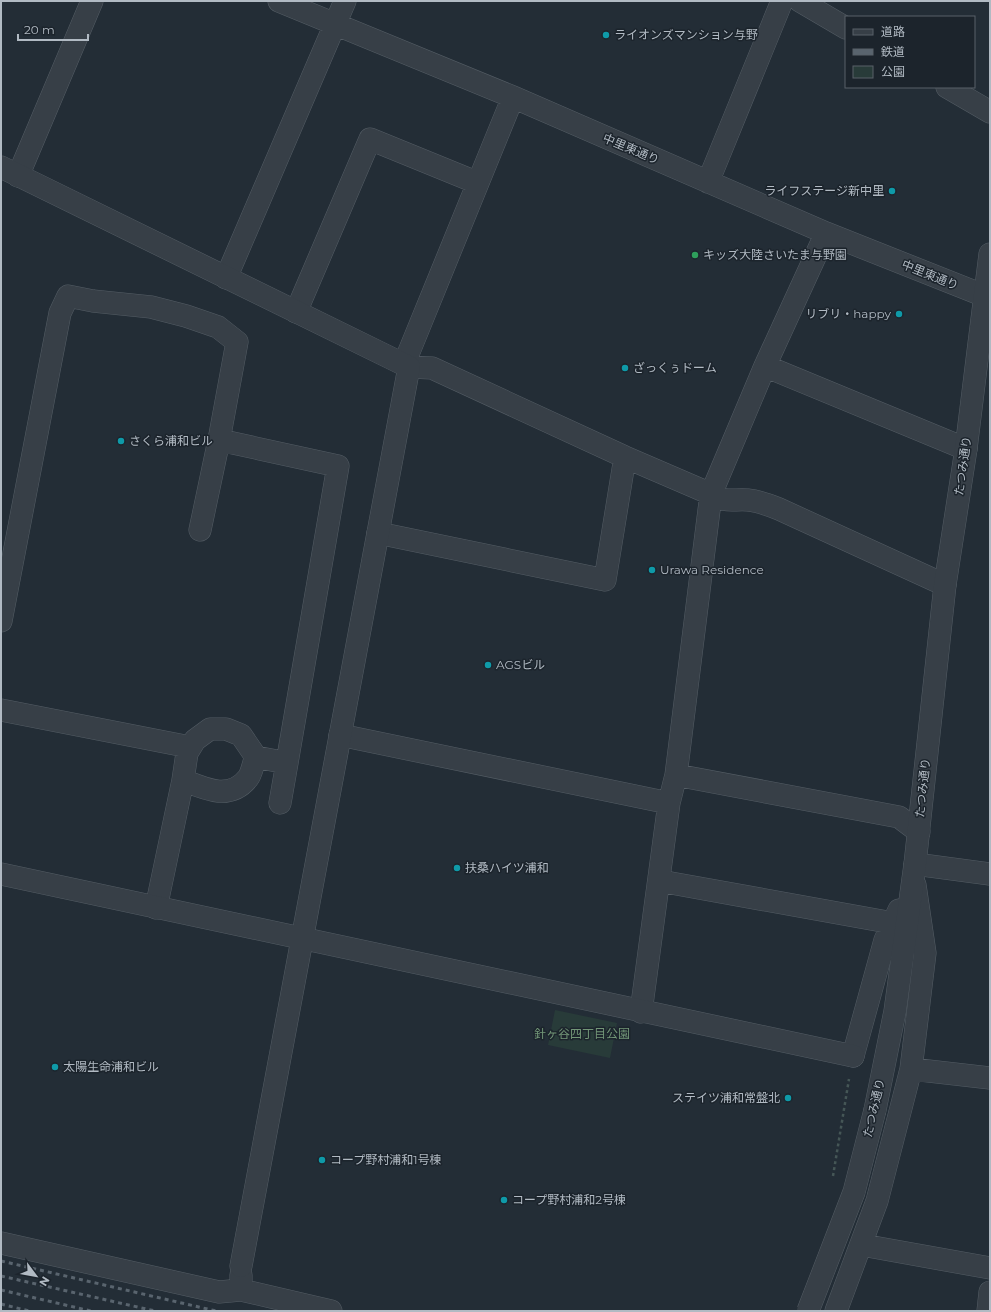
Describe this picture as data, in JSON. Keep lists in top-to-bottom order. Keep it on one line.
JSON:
{"streets":{"street":["中里東通り","たつみ通り"]},"crossings":[["中里東通り","たつみ通り"]],"parks":["針ヶ谷四丁目公園"],"places":["ライオンズマンション与野","ライフステージ新中里","キッズ大陸さいたま与野園","リブリ・happy","ざっくぅドーム","さくら浦和ビル","Urawa Residence","AGSビル","扶桑ハイツ浦和","太陽生命浦和ビル","ステイツ浦和常盤北","コープ野村浦和1号棟","コープ野村浦和2号棟"],"legend":["道路","鉄道","公園"],"scale_bar":"20 m","north":"bottom right"}
